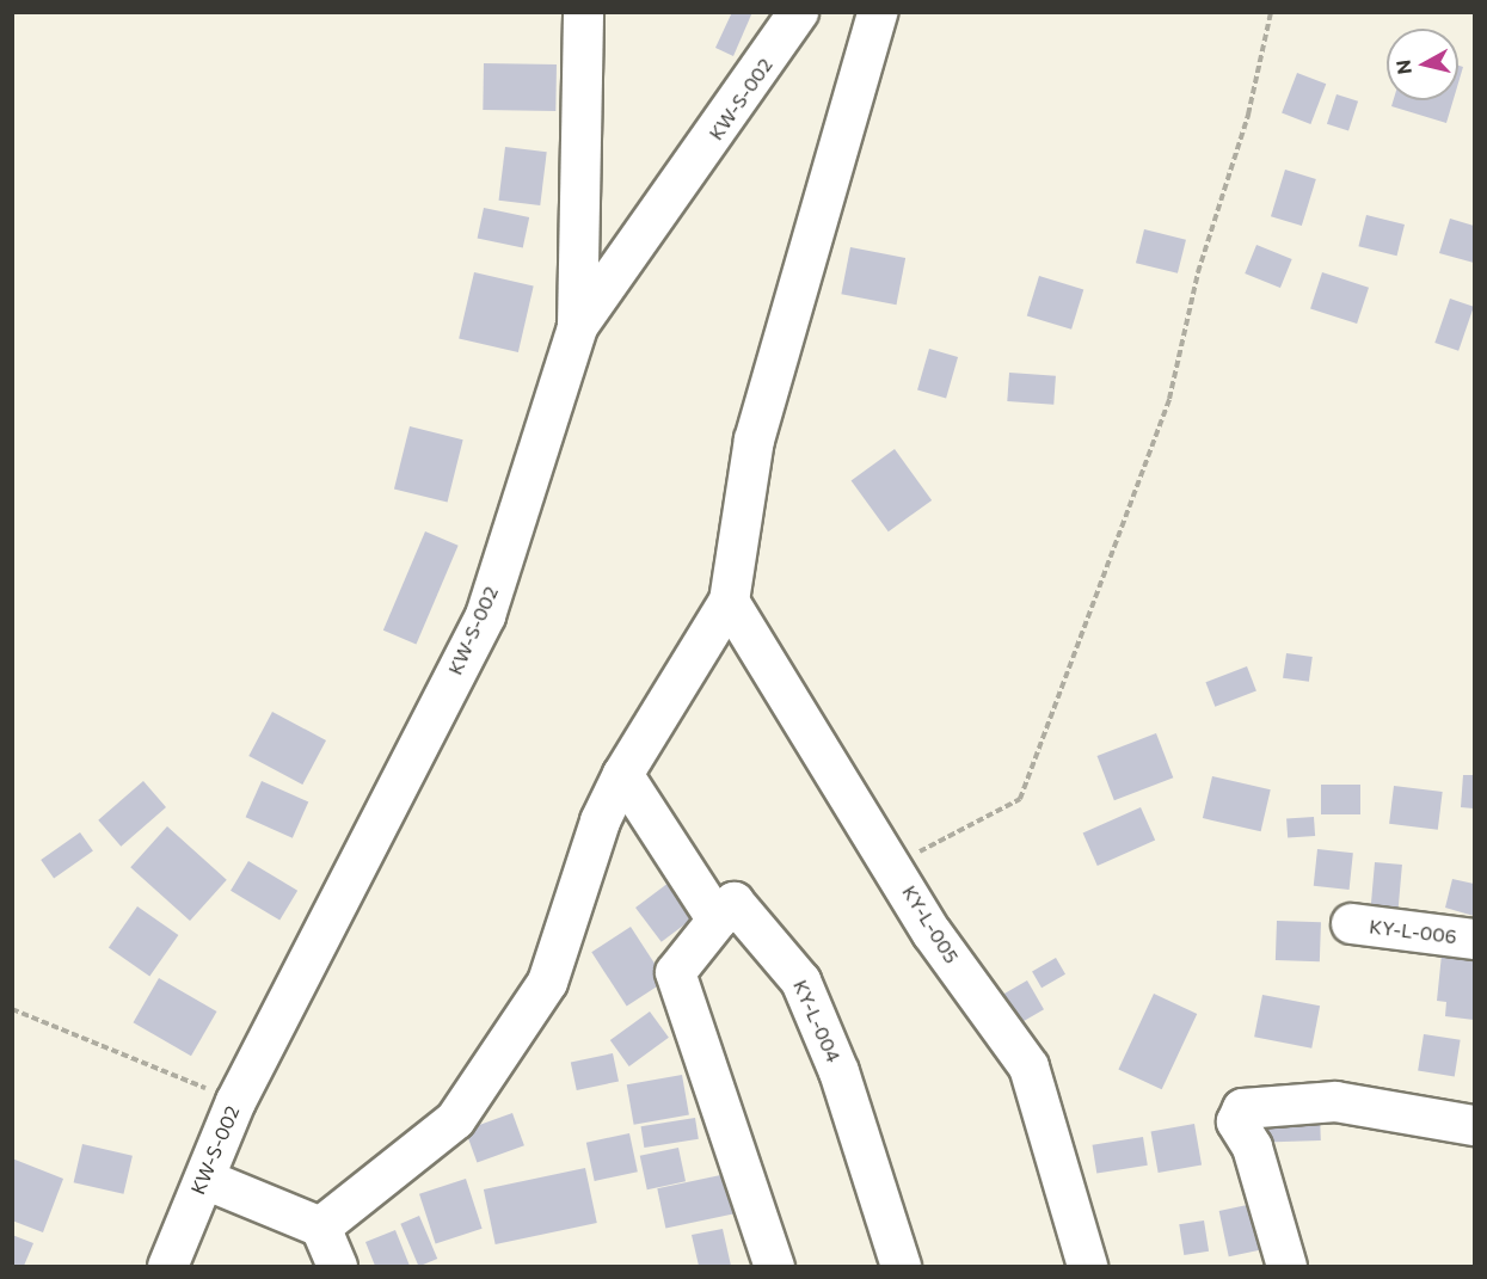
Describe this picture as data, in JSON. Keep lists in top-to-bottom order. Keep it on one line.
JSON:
{"streets":{"street":["KW-S-002","KY-L-005","KY-L-006","KY-L-004"]},"north":"left"}
